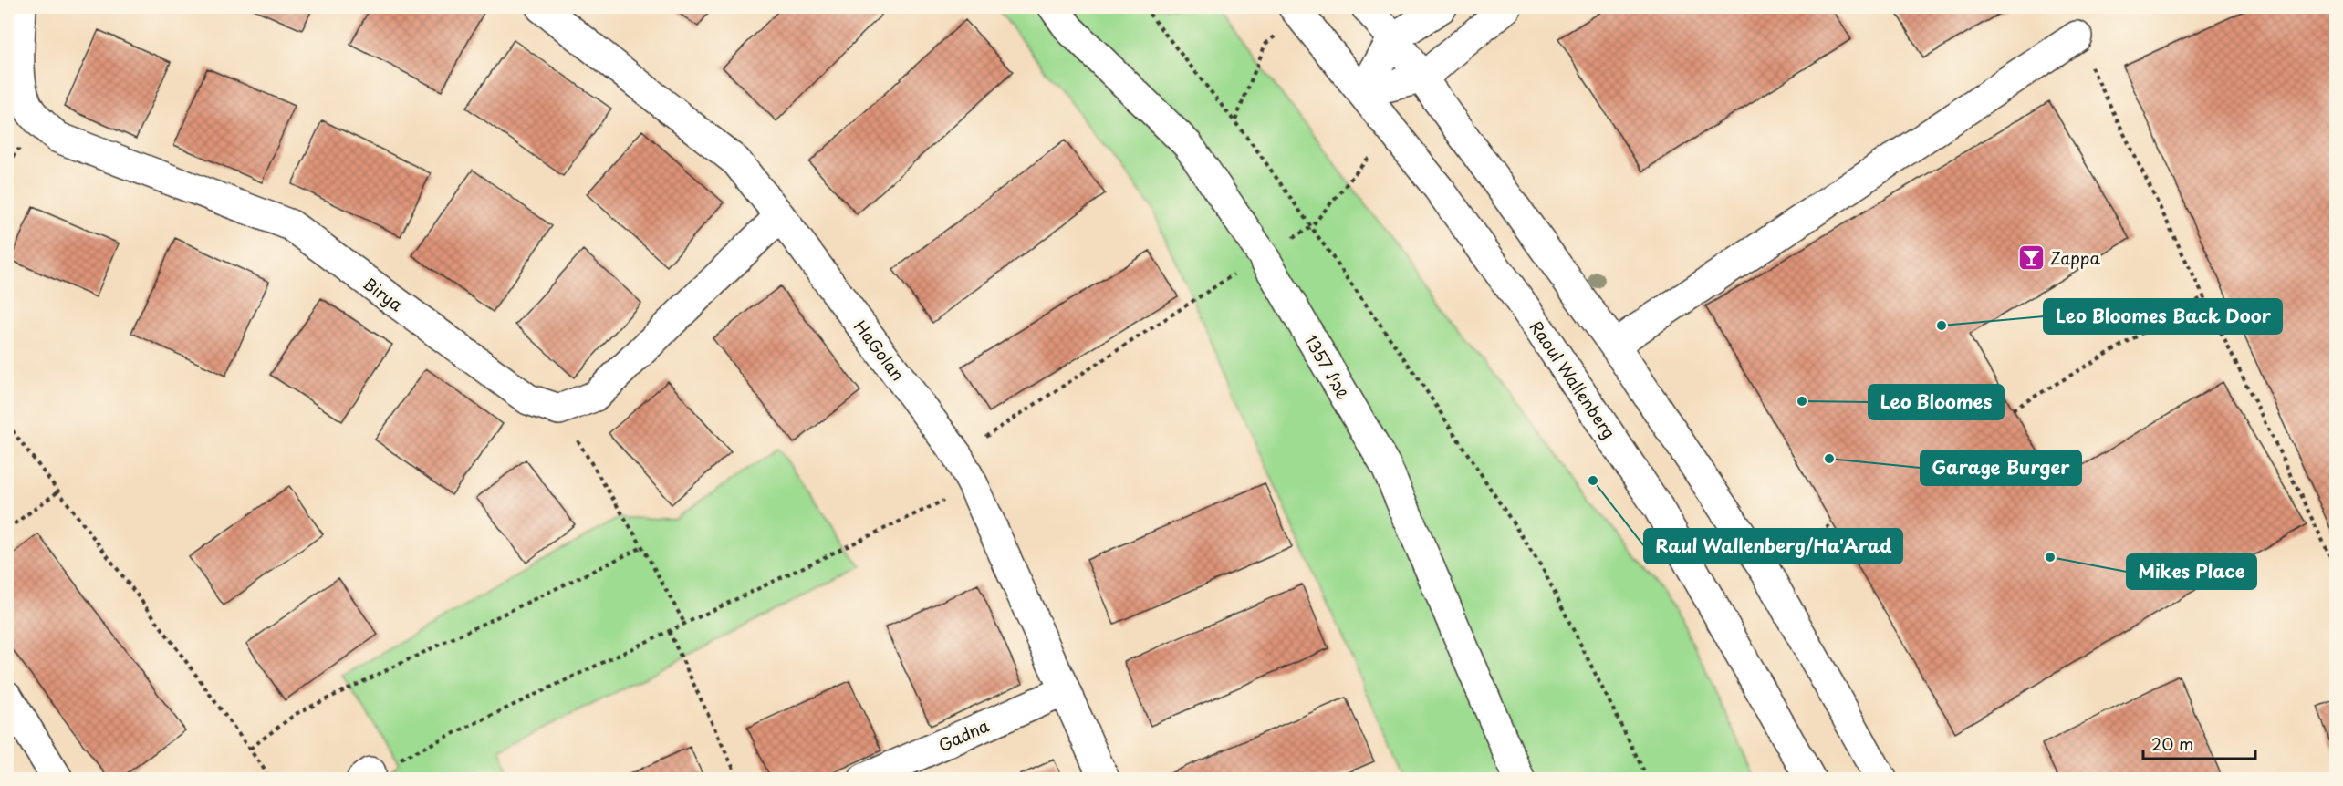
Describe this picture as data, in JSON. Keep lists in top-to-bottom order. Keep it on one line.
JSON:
{"streets":{"street":["Birya","HaGolan","שביל 1357","Raoul Wallenberg","Gadna"]},"crossings":[["HaGolan","Gadna"]],"places":{"bar":["Zappa"],"other":["Leo Bloomes Back Door","Leo Bloomes","Garage Burger","Raul Wallenberg/Ha'Arad","Mikes Place"]},"scale_bar":"20 m"}
